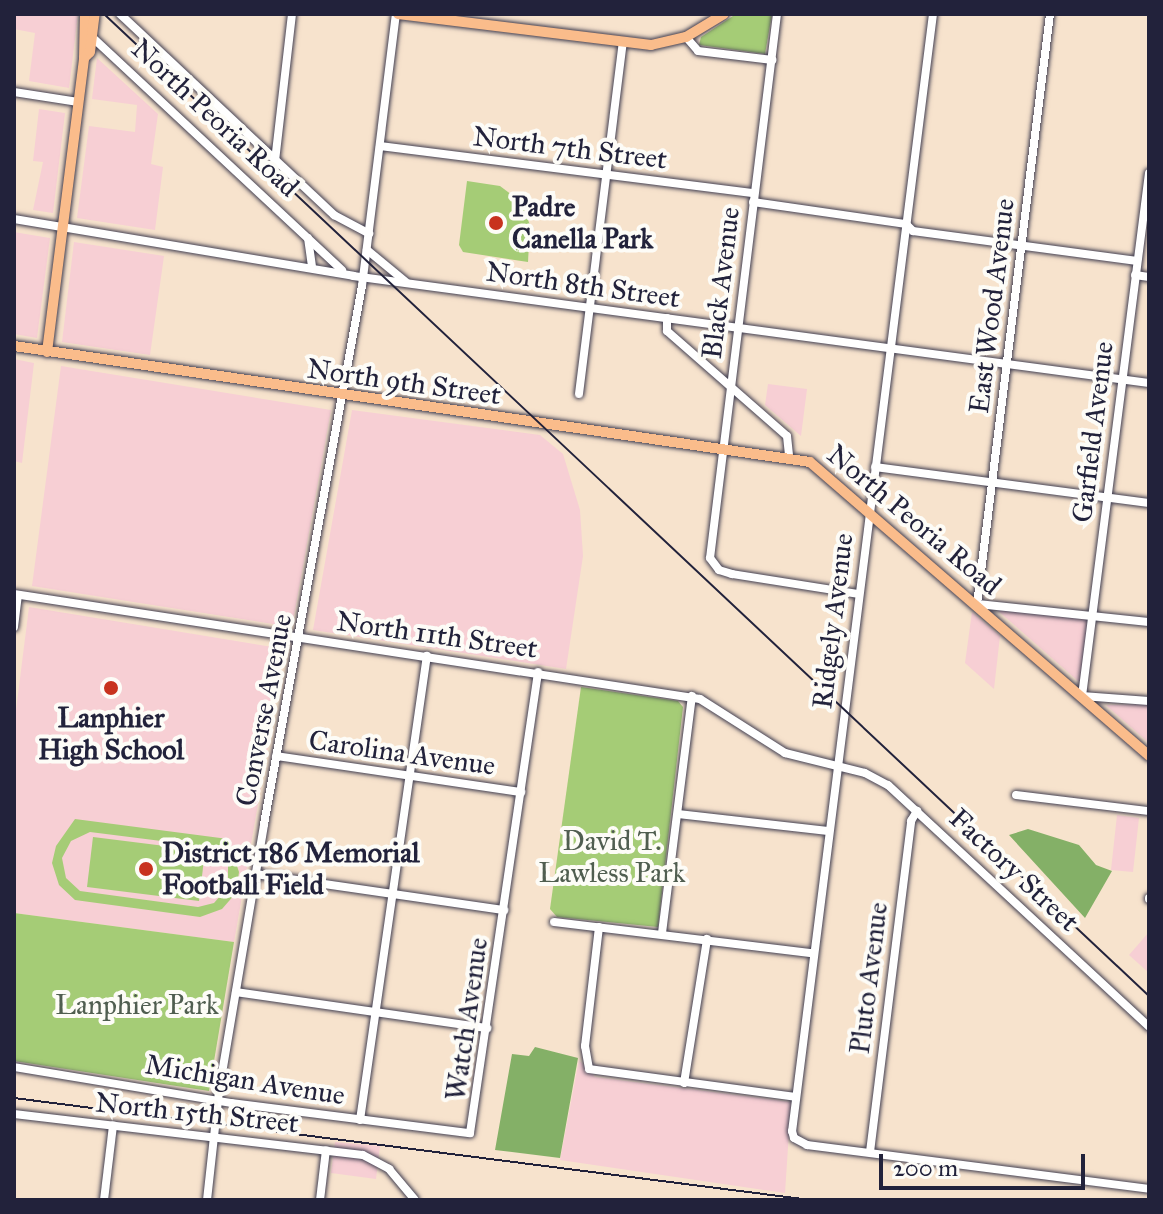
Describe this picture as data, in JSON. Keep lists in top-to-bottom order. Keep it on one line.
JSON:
{"streets":{"main road":["North Peoria Road","North 9th Street"],"street":["North 7th Street","Black Avenue","North 8th Street","East Wood Avenue","Garfield Avenue","Ridgely Avenue","North 11th Street","Converse Avenue","Carolina Avenue","Factory Street","Pluto Avenue","Watch Avenue","Michigan Avenue","North 15th Street"]},"crossings":[["North Peoria Road","Black Avenue"],["North Peoria Road","North 8th Street"],["North Peoria Road","East Wood Avenue"],["North Peoria Road","North 9th Street"],["North Peoria Road","Garfield Avenue"],["North Peoria Road","Ridgely Avenue"],["North 7th Street","Black Avenue"],["North 7th Street","East Wood Avenue"],["North 7th Street","Garfield Avenue"],["North 7th Street","Ridgely Avenue"],["North 7th Street","Converse Avenue"],["Black Avenue","North 8th Street"],["Black Avenue","North 9th Street"],["Black Avenue","Ridgely Avenue"],["North 8th Street","East Wood Avenue"],["North 8th Street","Garfield Avenue"],["North 8th Street","Ridgely Avenue"],["North 8th Street","Converse Avenue"],["North 9th Street","Converse Avenue"],["Ridgely Avenue","North 11th Street"],["Ridgely Avenue","Factory Street"],["Ridgely Avenue","Pluto Avenue"],["North 11th Street","Converse Avenue"],["North 11th Street","Factory Street"],["North 11th Street","Watch Avenue"],["Converse Avenue","Carolina Avenue"],["Converse Avenue","Michigan Avenue"],["Converse Avenue","North 15th Street"],["Carolina Avenue","Watch Avenue"],["Factory Street","Pluto Avenue"],["Watch Avenue","Michigan Avenue"]],"parks":["David T. Lawless Park","Lanphier Park"],"places":["Padre Canella Park","Lanphier High School","District 186 Memorial Football Field"],"scale_bar":"200 m"}
